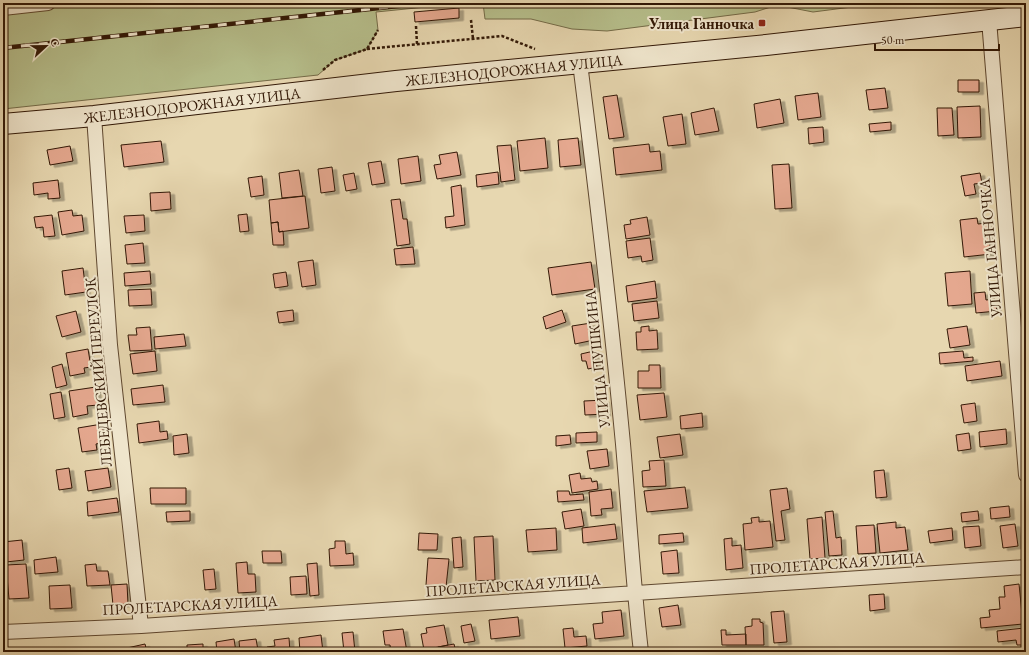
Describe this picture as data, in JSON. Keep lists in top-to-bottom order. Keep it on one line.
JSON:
{"streets":{"main road":["ЖЕЛЕЗНОДОРОЖНАЯ УЛИЦА"],"street":["УЛИЦА ГАННОЧКА","УЛИЦА ПУШКИНА","ЛЕБЕДЕВСКИЙ ПЕРЕУЛОК","ПРОЛЕТАРСКАЯ УЛИЦА"]},"crossings":[["ЖЕЛЕЗНОДОРОЖНАЯ УЛИЦА","УЛИЦА ГАННОЧКА"],["ЖЕЛЕЗНОДОРОЖНАЯ УЛИЦА","УЛИЦА ПУШКИНА"],["ЖЕЛЕЗНОДОРОЖНАЯ УЛИЦА","ЛЕБЕДЕВСКИЙ ПЕРЕУЛОК"],["УЛИЦА ПУШКИНА","ПРОЛЕТАРСКАЯ УЛИЦА"],["ЛЕБЕДЕВСКИЙ ПЕРЕУЛОК","ПРОЛЕТАРСКАЯ УЛИЦА"]],"places":{"transit":["Улица Ганночка"]},"scale_bar":"50 m","north":"right"}
